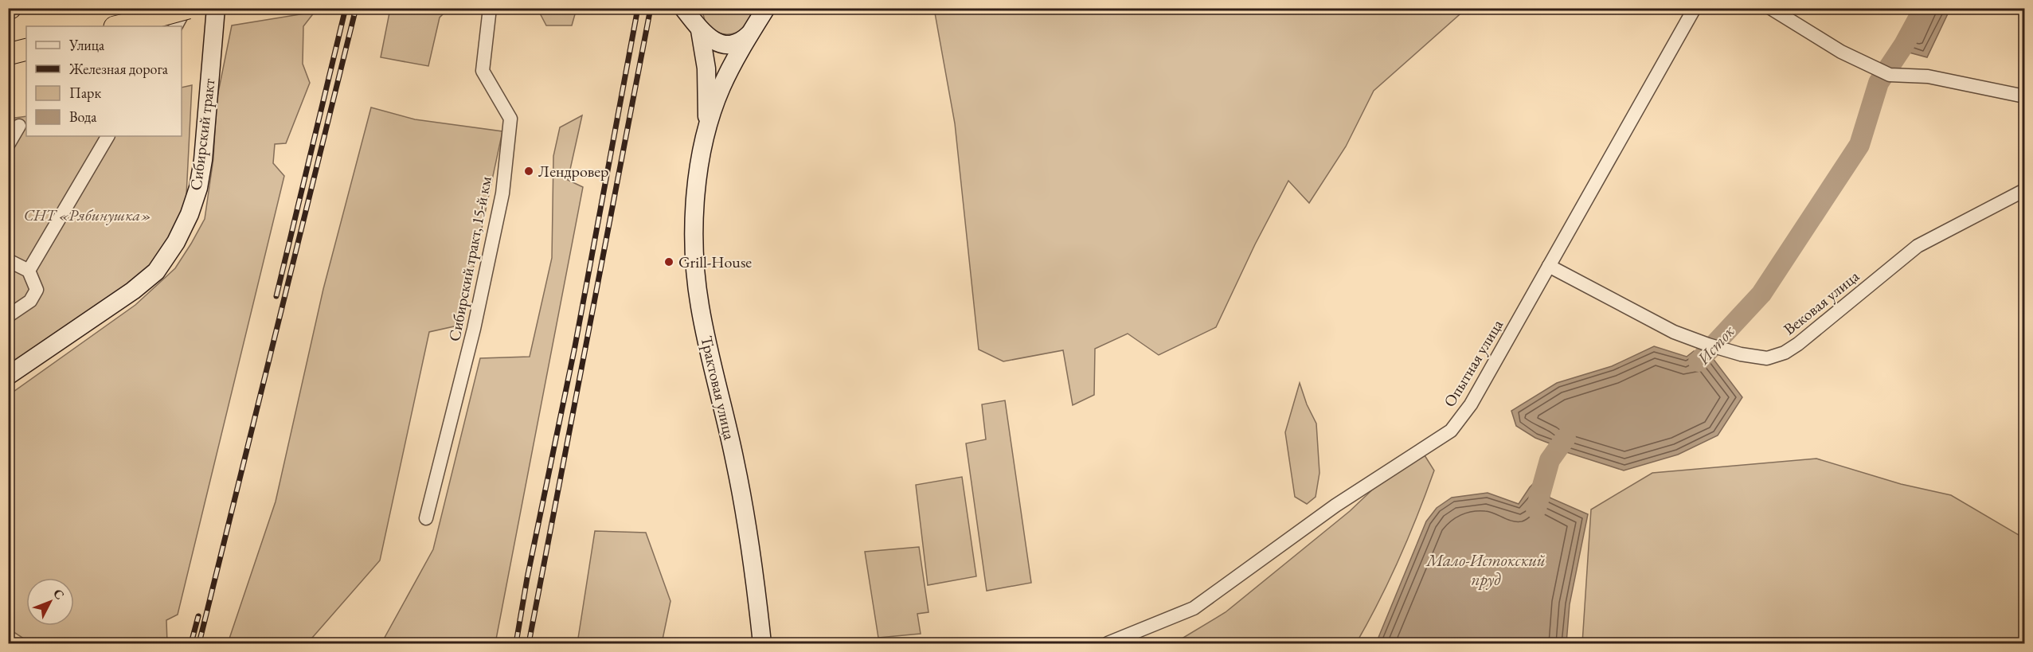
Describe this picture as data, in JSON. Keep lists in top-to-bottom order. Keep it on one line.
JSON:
{"streets":{"main road":["Сибирский тракт","Трактовая улица"],"street":["Сибирский тракт, 15-й км","Вековая улица","Опытная улица"]},"crossings":[["Вековая улица","Опытная улица"]],"water":["Исток","Мало-Истокский пруд"],"parks":["СНТ «Рябинушка»"],"places":["Лендровер","Grill-House"],"legend":["Улица","Железная дорога","Парк","Вода"],"north":"top right"}
